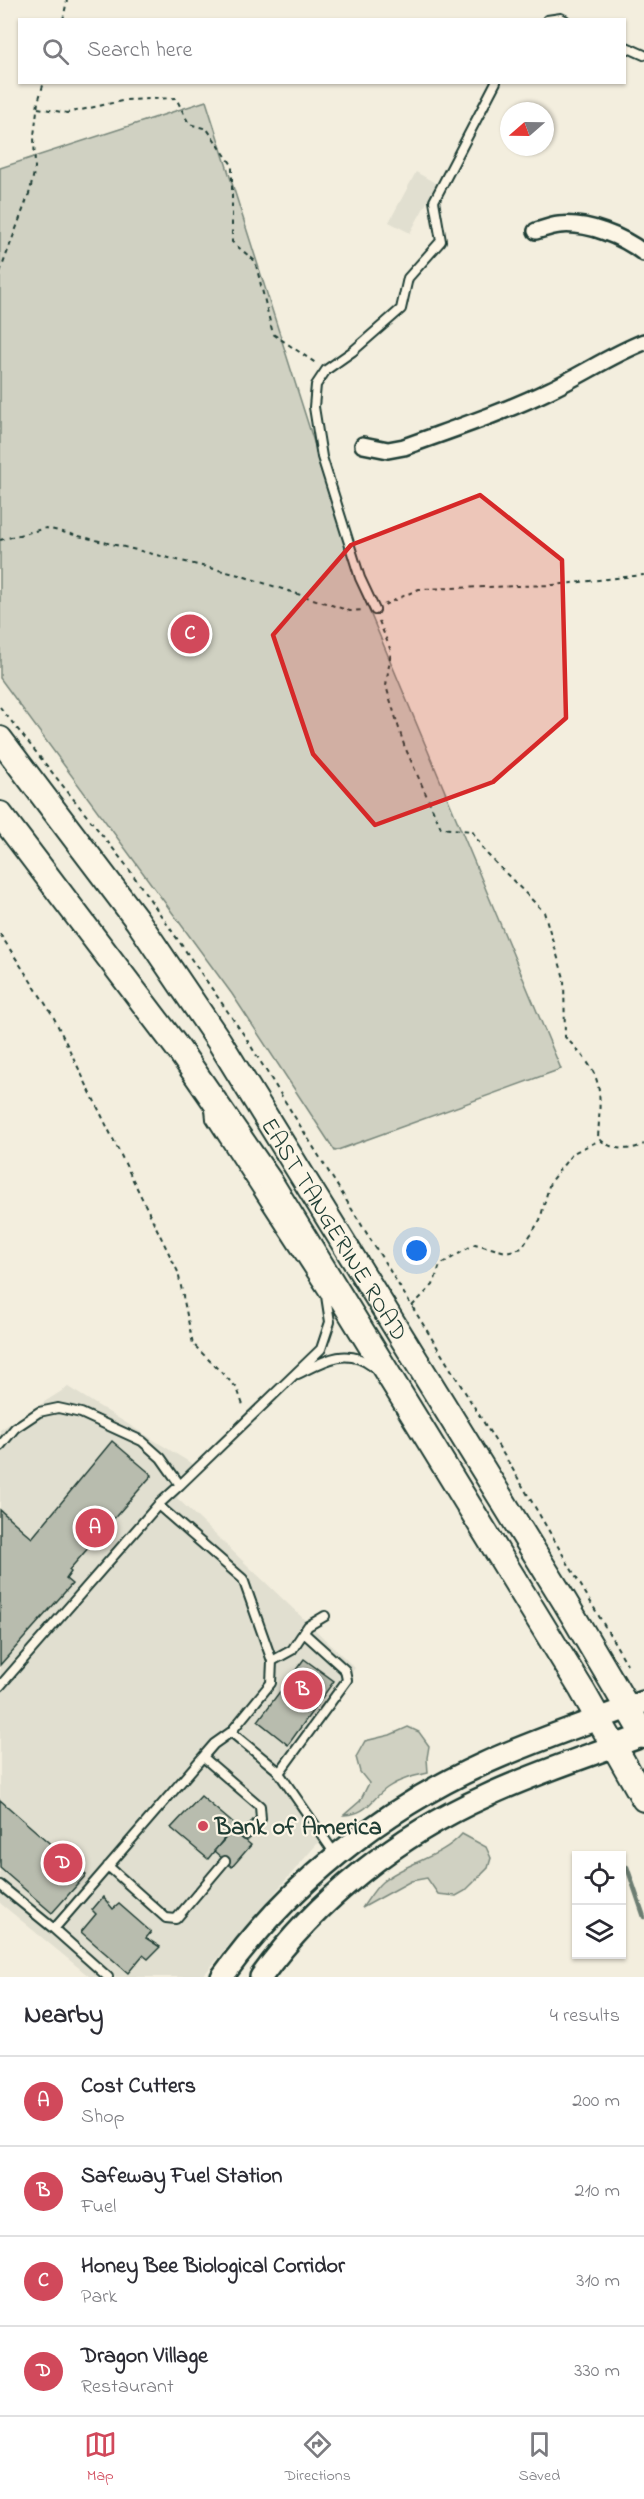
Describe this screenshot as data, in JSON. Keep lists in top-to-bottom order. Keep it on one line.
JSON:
{"streets":{"main road":["EAST TANGERINE ROAD"]},"places":["Bank of America"],"north":"left","page":{"search":"Search here","pins":["C","A","B","D"],"heading":["Nearby","4 results"],"list":[{"mark":"A","name":"Cost Cutters","note":"Shop","value":"200 m"},{"mark":"B","name":"Safeway Fuel Station","note":"Fuel","value":"210 m"},{"mark":"C","name":"Honey Bee Biological Corridor","note":"Park","value":"310 m"},{"mark":"D","name":"Dragon Village","note":"Restaurant","value":"330 m"}],"nav":["Map","Directions","Saved"]}}
